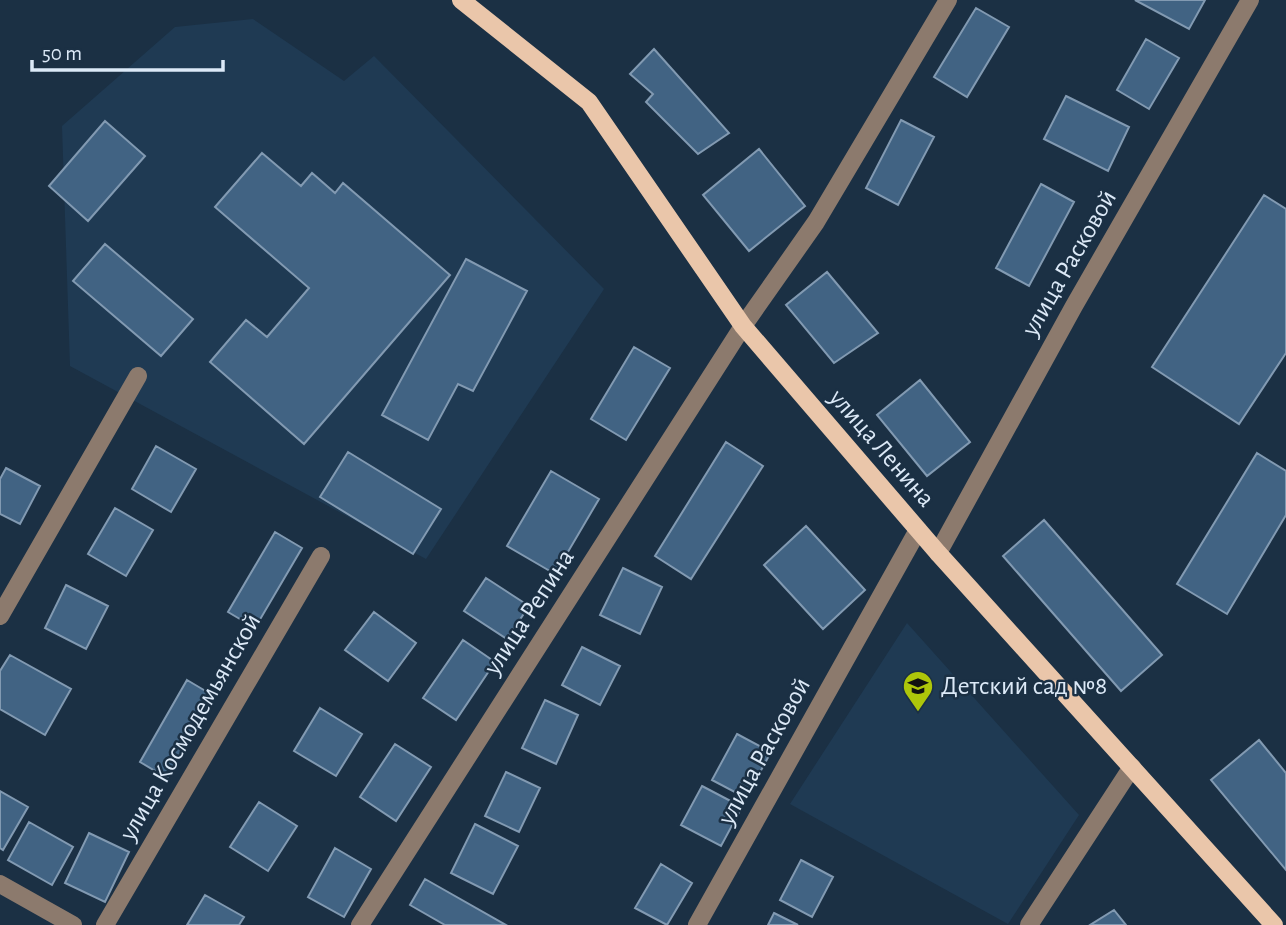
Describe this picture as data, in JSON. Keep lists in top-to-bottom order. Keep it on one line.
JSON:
{"streets":{"main road":["улица Ленина"],"street":["улица Расковой","улица Репина","улица Космодемьянской"]},"crossings":[["улица Расковой","улица Ленина"],["улица Ленина","улица Репина"]],"places":{"school or university":["Детский сад №8"]},"scale_bar":"50 m"}
